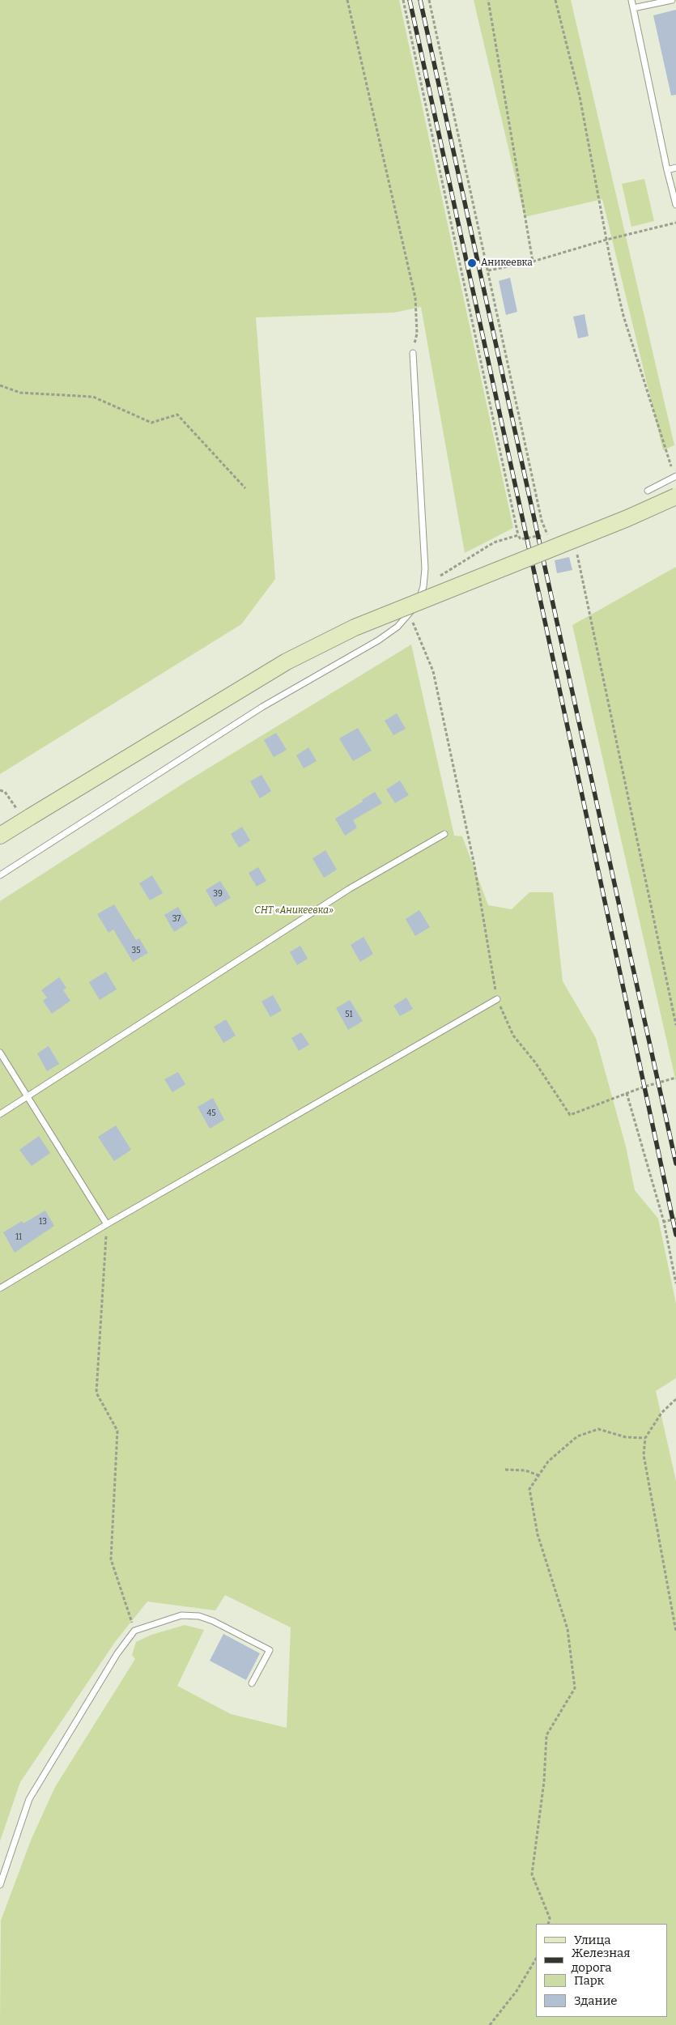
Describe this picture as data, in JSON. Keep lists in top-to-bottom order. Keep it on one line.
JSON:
{"parks":["СНТ «Аникеевка»"],"places":["Аникеевка"],"house_numbers":["39","37","35","51","45","13","11"],"legend":["Улица","Железная дорога","Парк","Здание"]}
